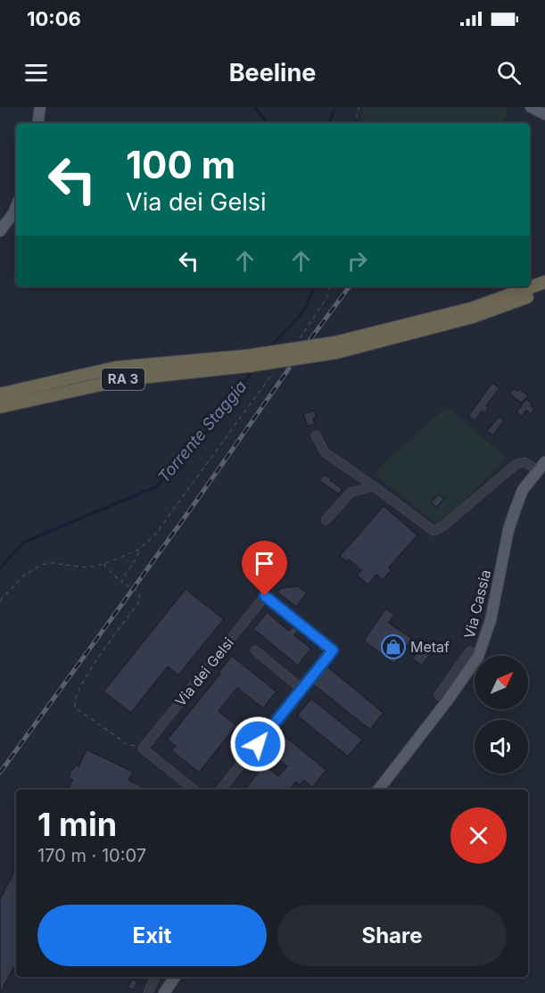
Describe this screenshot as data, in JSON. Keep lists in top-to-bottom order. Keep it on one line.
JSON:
{"streets":{"highway":["RA 3"],"main road":["Via Cassia"],"street":["Via dei Gelsi"]},"water":["Torrente Staggia"],"places":{"shop":["Metaf"]},"north":"top right","page":{"status":"10:06","header":"Beeline","turn":["100 m","Via dei Gelsi"],"heading":["1 min","170 m · 10:07"],"buttons":["Exit","Share"]}}
